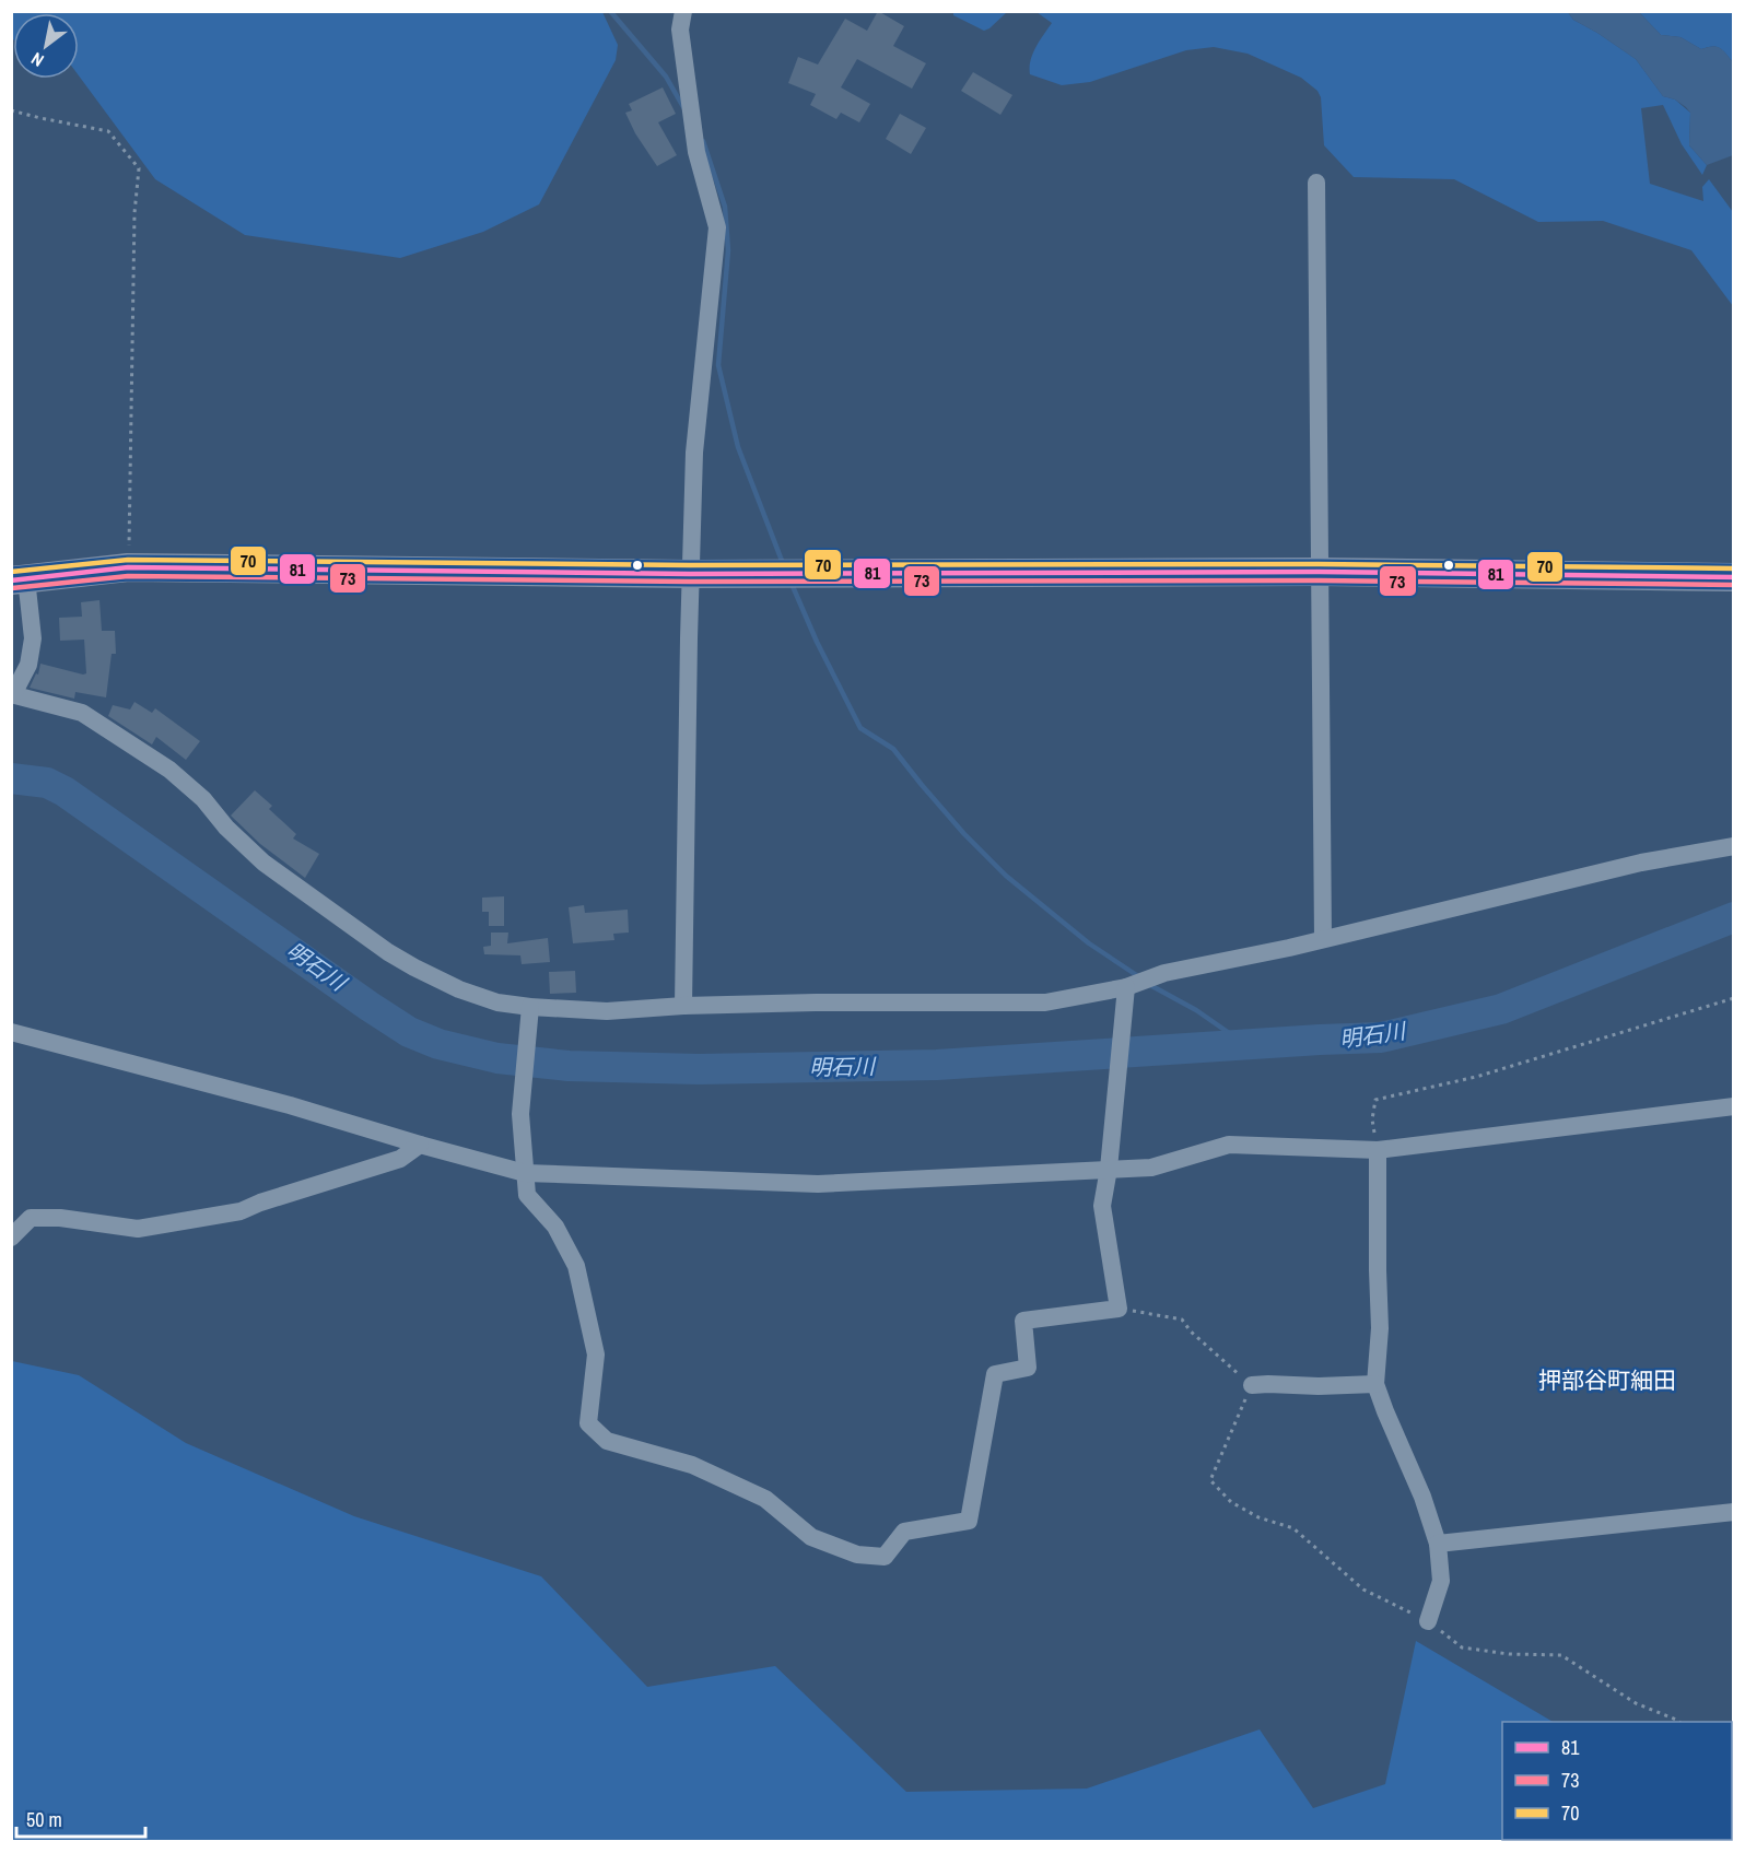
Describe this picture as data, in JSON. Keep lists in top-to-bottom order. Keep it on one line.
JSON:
{"districts":["押部谷町細田"],"water":["明石川"],"lines":["transit line 70","transit line 81","transit line 73"],"legend":["81","73","70"],"scale_bar":"50 m","north":"bottom left"}
